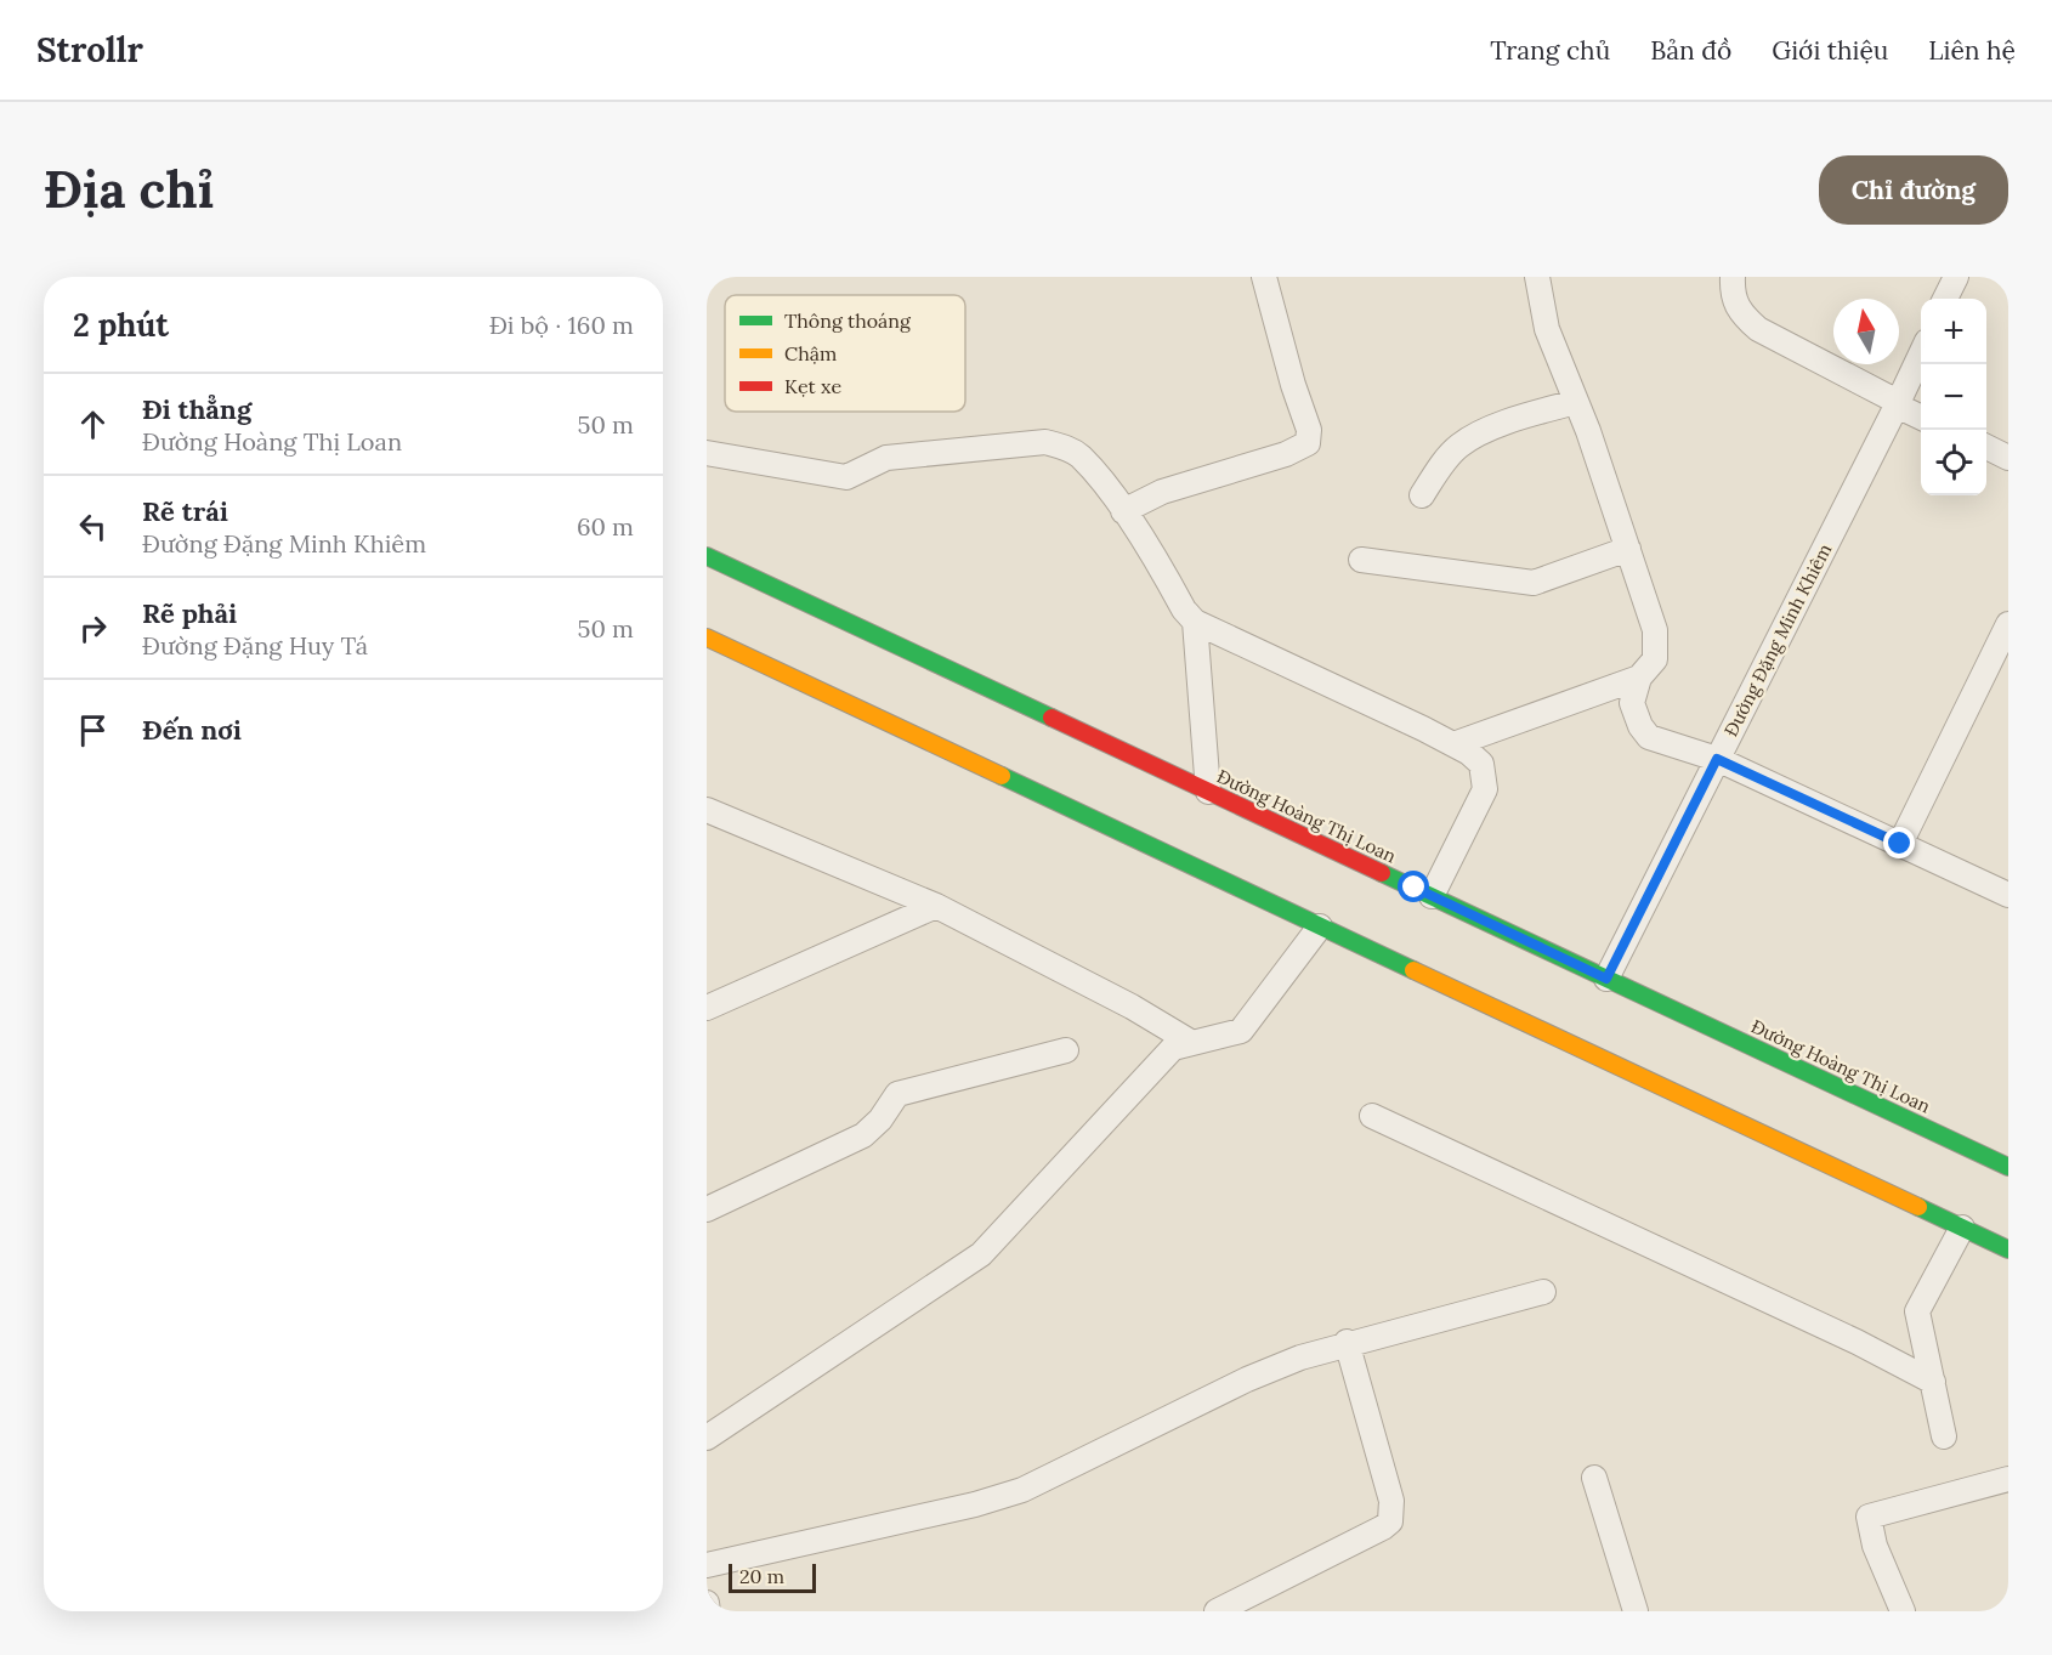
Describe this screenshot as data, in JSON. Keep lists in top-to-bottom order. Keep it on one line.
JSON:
{"streets":{"main road":["Đường Hoàng Thị Loan"],"street":["Đường Đặng Minh Khiêm"]},"crossings":[["Đường Đặng Minh Khiêm","Đường Hoàng Thị Loan"]],"legend":["Thông thoáng","Chậm","Kẹt xe"],"scale_bar":"20 m","north":"top","page":{"header":"Strollr","nav":["Trang chủ","Bản đồ","Giới thiệu","Liên hệ"],"buttons":"Chỉ đường","title":"Địa chỉ","heading":["2 phút","Đi bộ · 160 m"],"map_buttons":["+","−"],"list":[["Đi thẳng","Đường Hoàng Thị Loan","50 m"],["Rẽ trái","Đường Đặng Minh Khiêm","60 m"],["Rẽ phải","Đường Đặng Huy Tá","50 m"],"Đến nơi"],"scale":"20 m"}}
